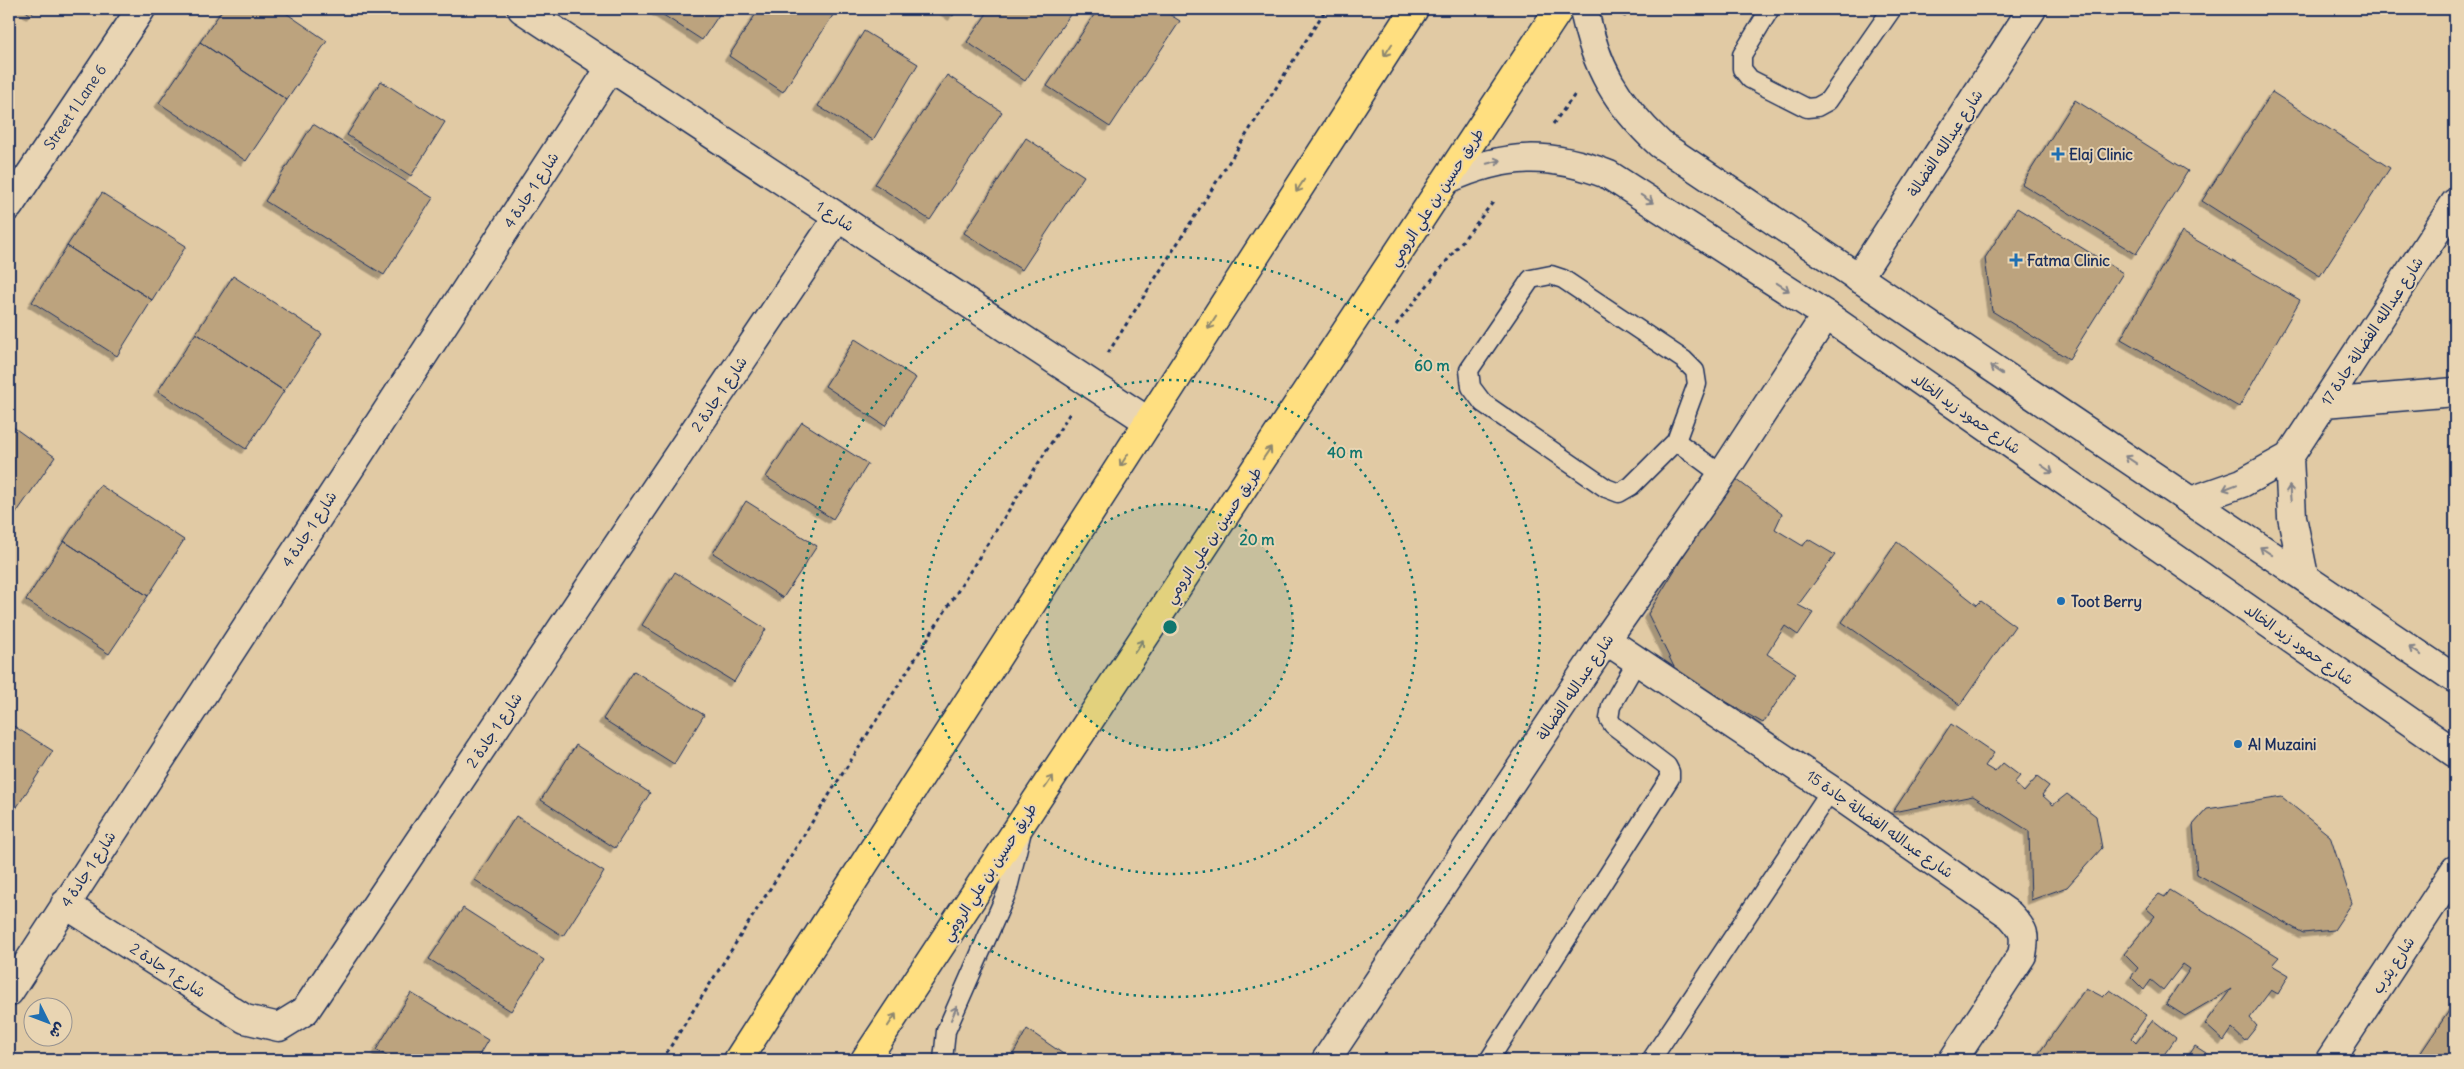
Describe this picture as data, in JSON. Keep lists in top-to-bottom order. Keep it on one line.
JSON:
{"streets":{"highway":["طريق حسين بن علي الرومي"],"street":["Street 1 Lane 6","شارع عبدالله الفضالة","شارع 1 جادة 4","شارع 1","شارع عبدالله الفضالة جادة 17","شارع 1 جادة 2","شارع حمود زيد الخالد","شارع عبدالله الفضالة جادة 15","شارع يثرب"]},"crossings":[["شارع عبدالله الفضالة","شارع حمود زيد الخالد"],["شارع عبدالله الفضالة","شارع عبدالله الفضالة جادة 15"],["شارع 1 جادة 4","شارع 1"],["شارع 1 جادة 4","شارع 1 جادة 2"],["طريق حسين بن علي الرومي","شارع حمود زيد الخالد"],["شارع 1","شارع 1 جادة 2"]],"places":{"health":["Elaj Clinic","Fatma Clinic"],"other":["Toot Berry","Al Muzaini"]},"north":"bottom right","rings":["60 m","40 m","20 m"]}
